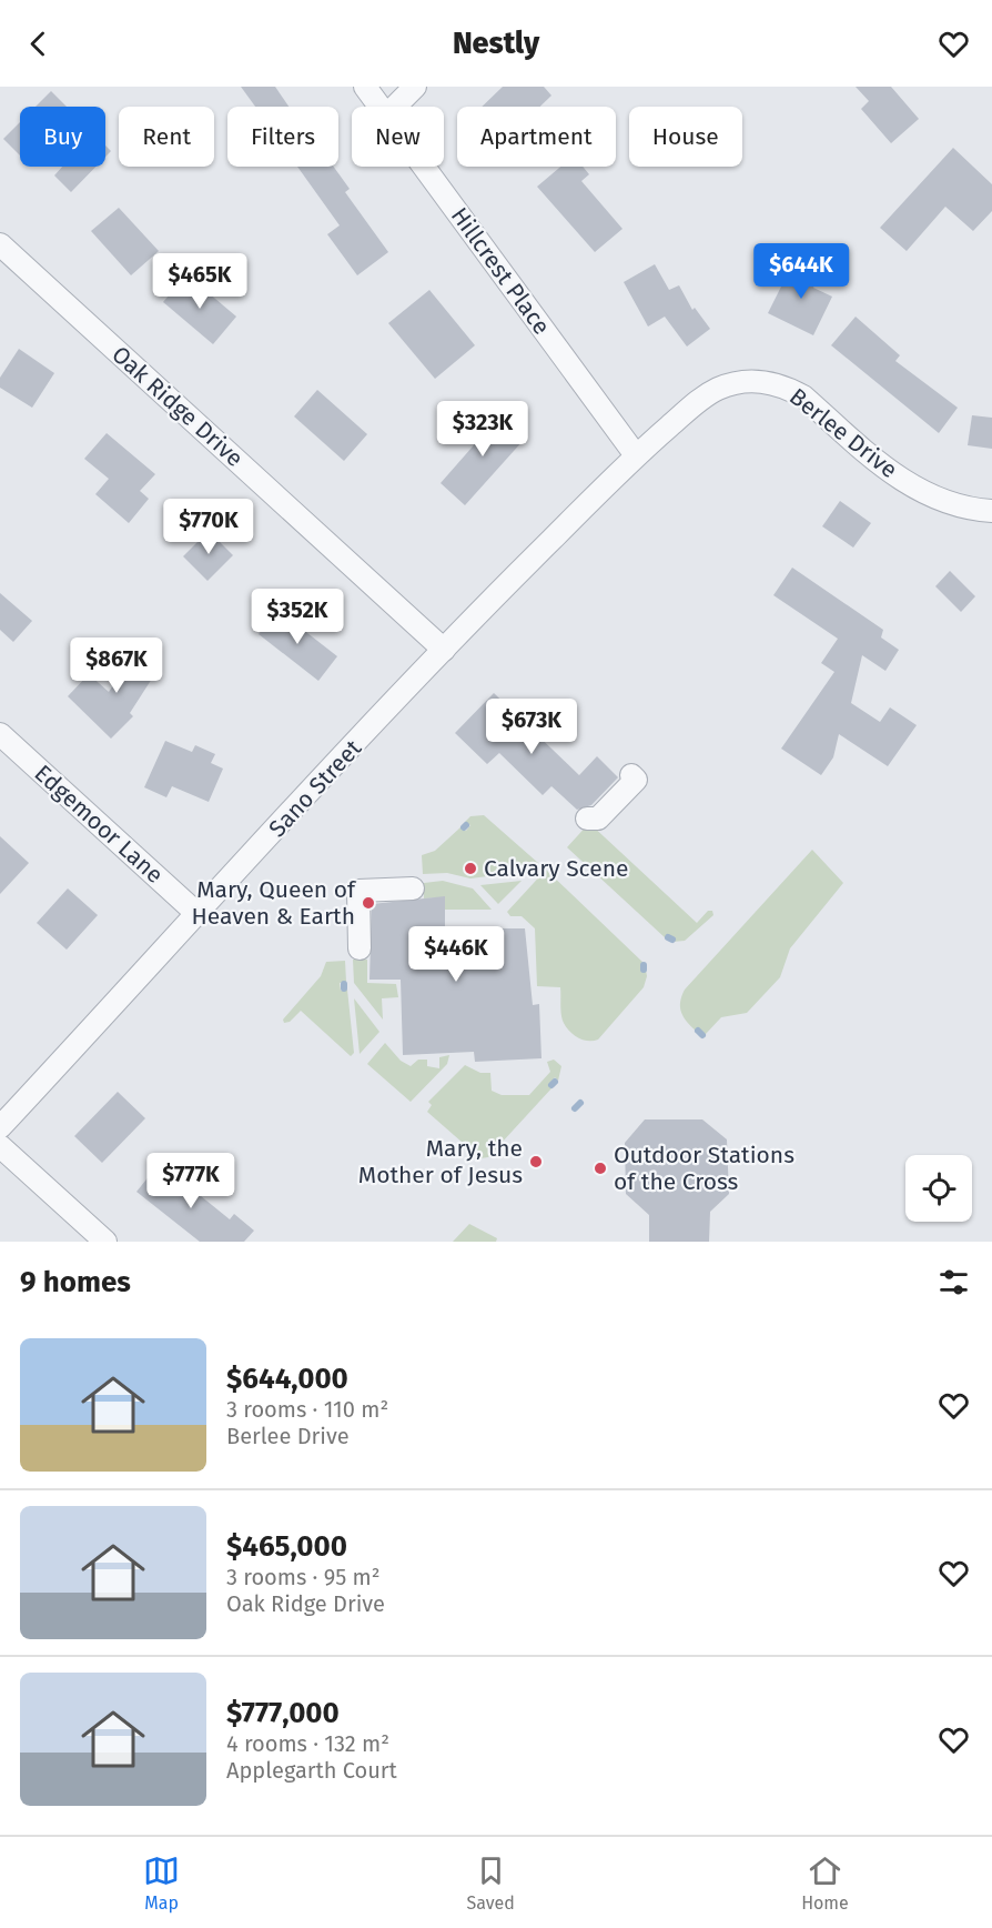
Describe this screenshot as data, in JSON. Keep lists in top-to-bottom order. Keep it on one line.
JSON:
{"streets":{"street":["Hillcrest Place","Oak Ridge Drive","Berlee Drive","Sano Street","Edgemoor Lane"]},"crossings":[["Hillcrest Place","Berlee Drive"],["Hillcrest Place","Sano Street"],["Oak Ridge Drive","Sano Street"],["Berlee Drive","Sano Street"],["Sano Street","Edgemoor Lane"]],"places":["Calvary Scene","Mary, Queen of Heaven & Earth","Mary, the Mother of Jesus","Outdoor Stations of the Cross"],"page":{"header":"Nestly","chip":["Buy","Rent","Filters","New","Apartment","House"],"price":["$644K","$465K","$323K","$770K","$352K","$867K","$673K","$446K","$777K"],"heading":"9 homes","list":[{"name":"$644,000","note":"3 rooms · 110 m² · Berlee Drive"},{"name":"$465,000","note":"3 rooms · 95 m² · Oak Ridge Drive"},{"name":"$777,000","note":"4 rooms · 132 m² · Applegarth Court"}],"tabs":["Map","Saved","Home"]}}
